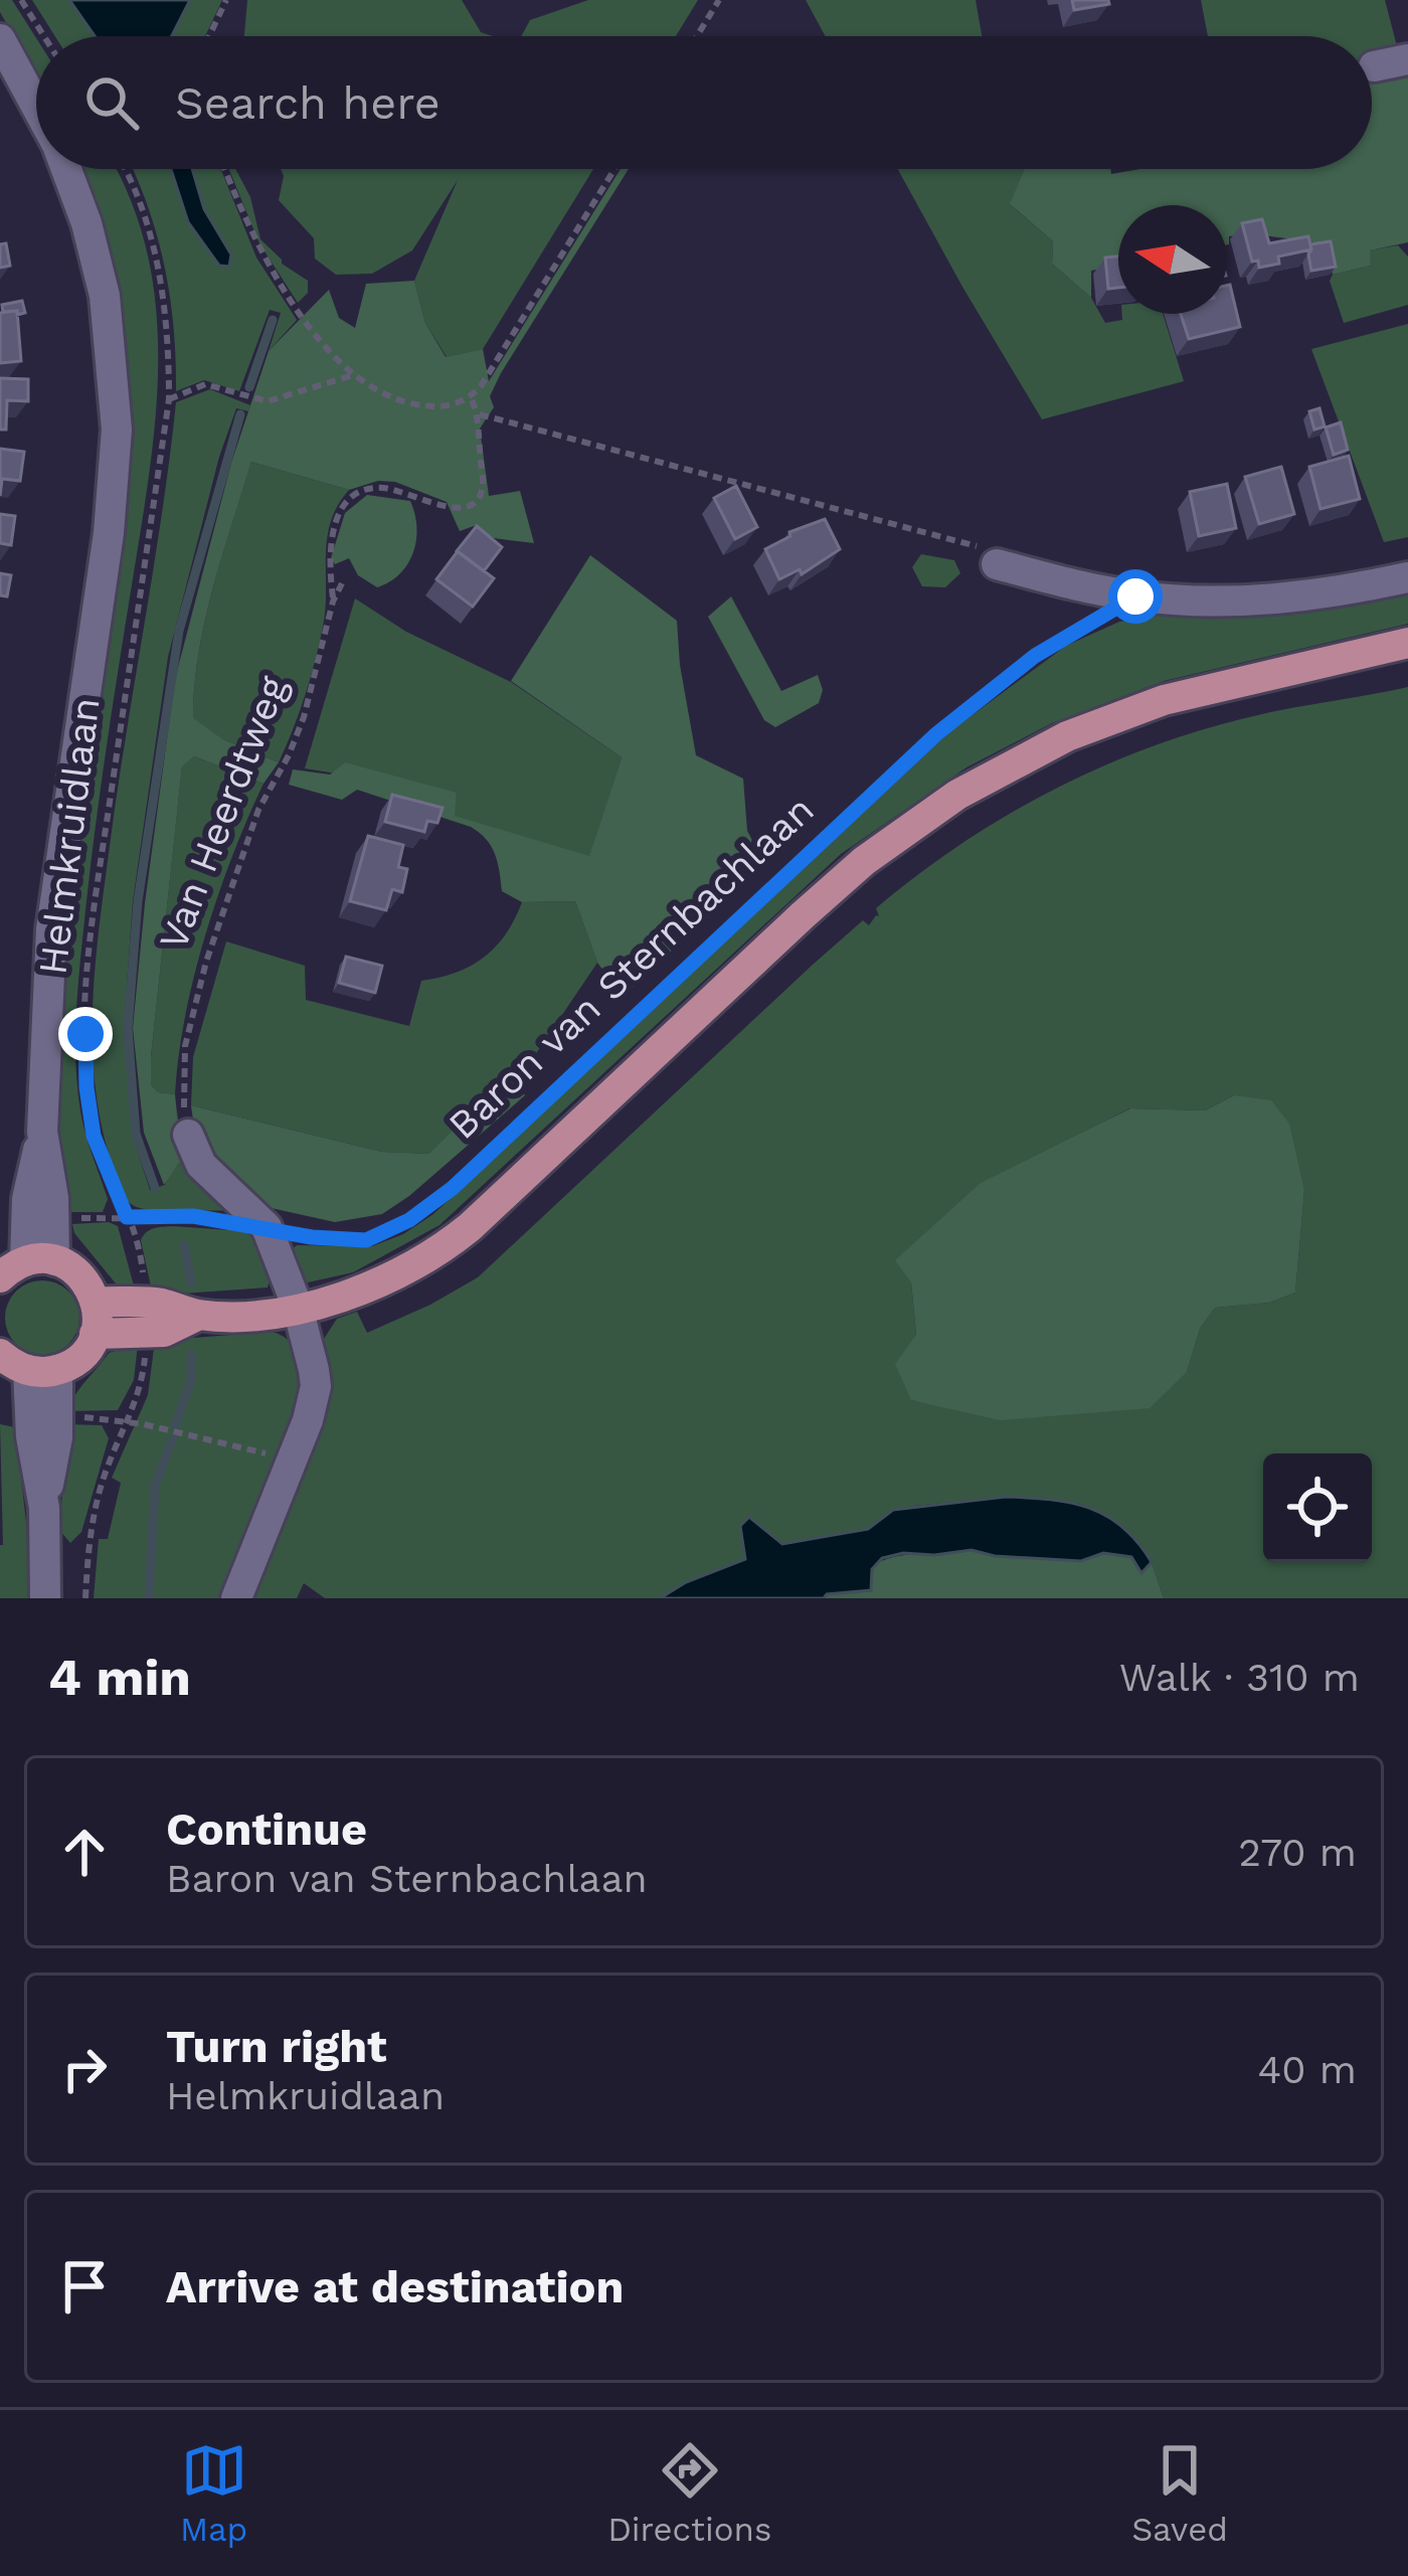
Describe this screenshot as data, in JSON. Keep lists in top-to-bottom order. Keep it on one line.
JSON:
{"streets":{"main road":["Baron van Sternbachlaan"],"street":["Helmkruidlaan"],"path":["Van Heerdtweg"]},"crossings":[["Helmkruidlaan","Baron van Sternbachlaan"]],"north":"left","page":{"search":"Search here","heading":["4 min","Walk · 310 m"],"list":[["Continue","Baron van Sternbachlaan","270 m"],["Turn right","Helmkruidlaan","40 m"],"Arrive at destination"],"nav":["Map","Directions","Saved"]}}
